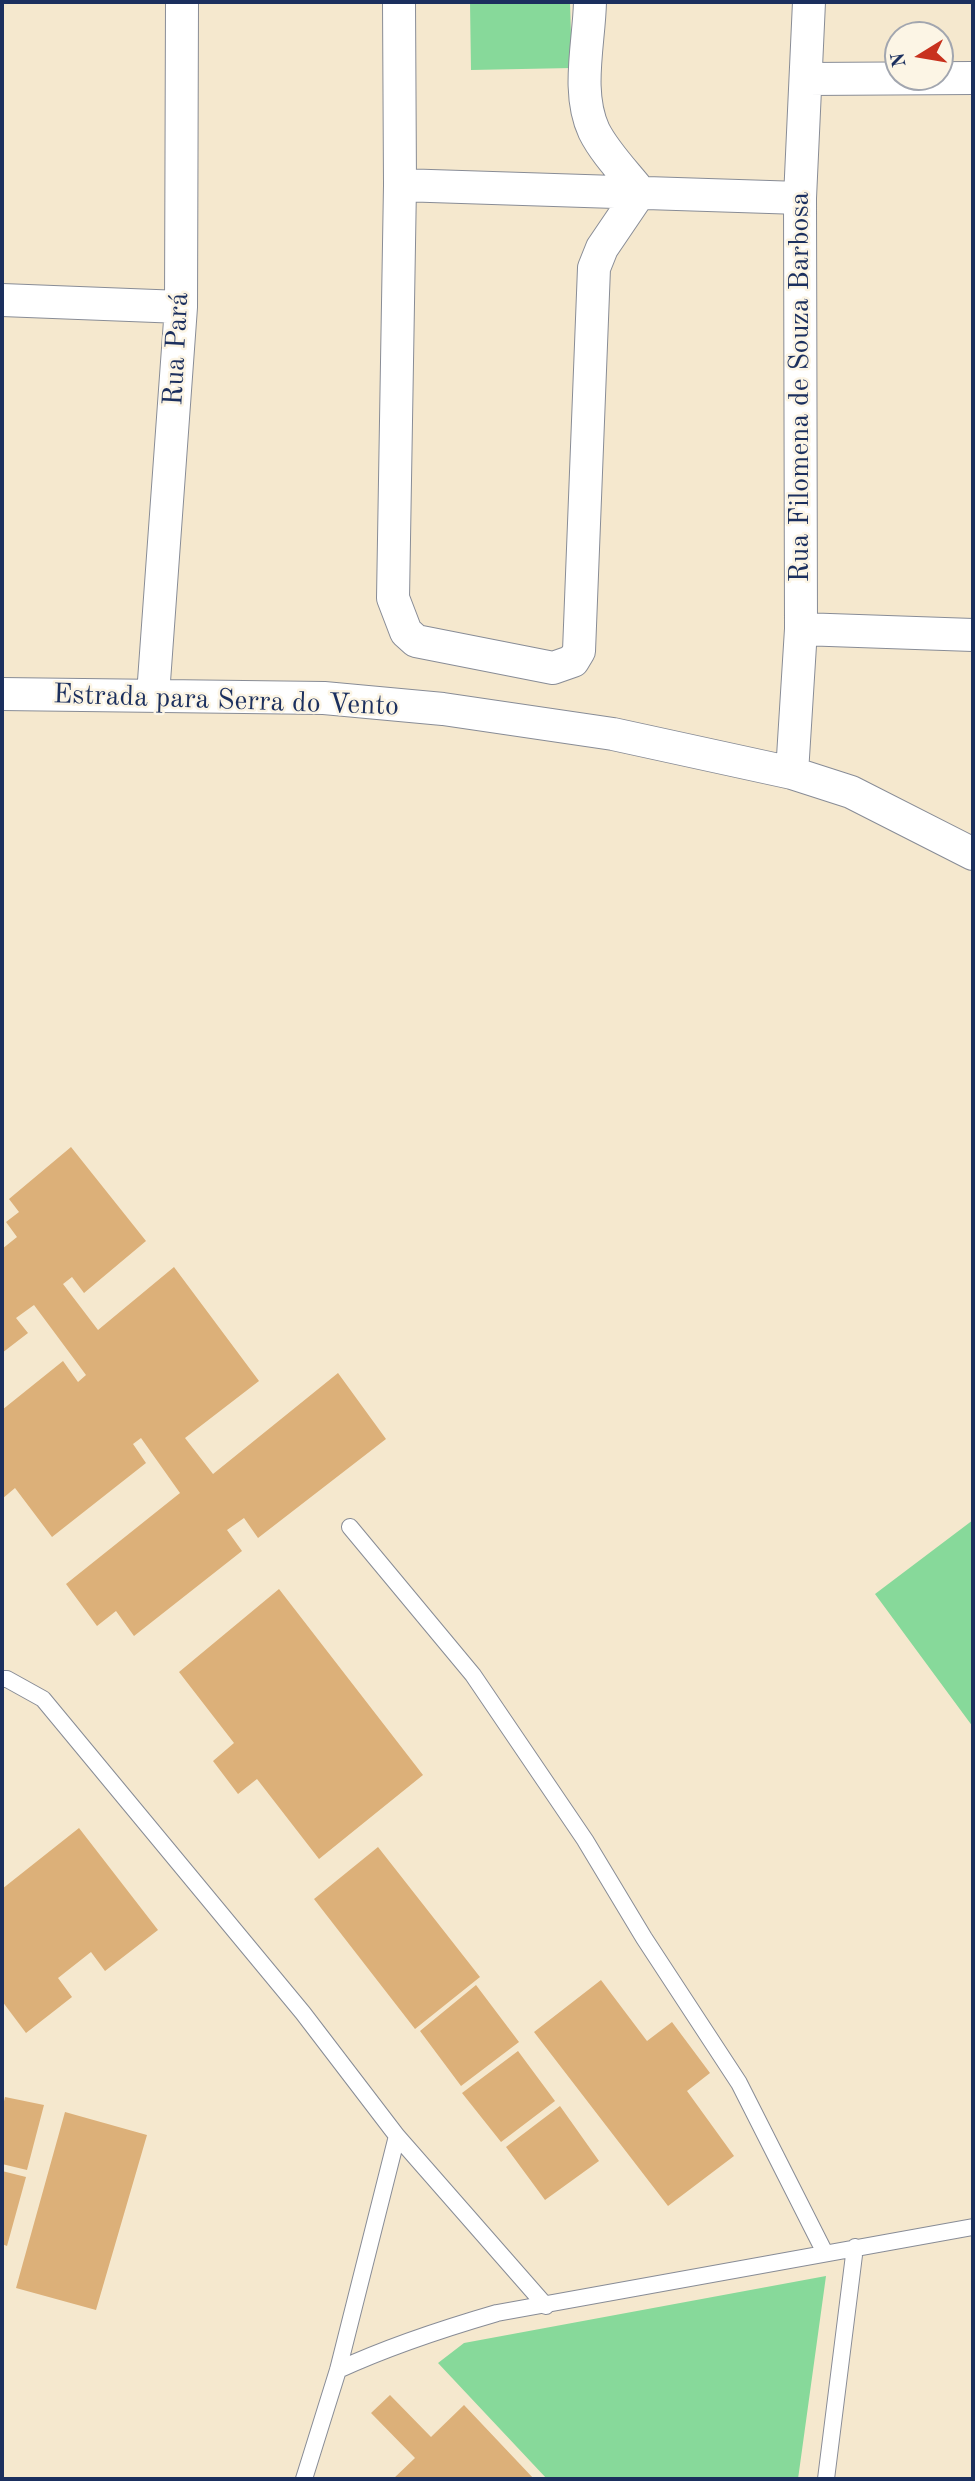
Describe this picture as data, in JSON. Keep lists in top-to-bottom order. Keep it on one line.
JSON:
{"streets":{"street":["Rua Pará","Rua Filomena de Souza Barbosa","Estrada para Serra do Vento"]},"crossings":[["Rua Pará","Estrada para Serra do Vento"],["Rua Filomena de Souza Barbosa","Estrada para Serra do Vento"]],"north":"left"}
